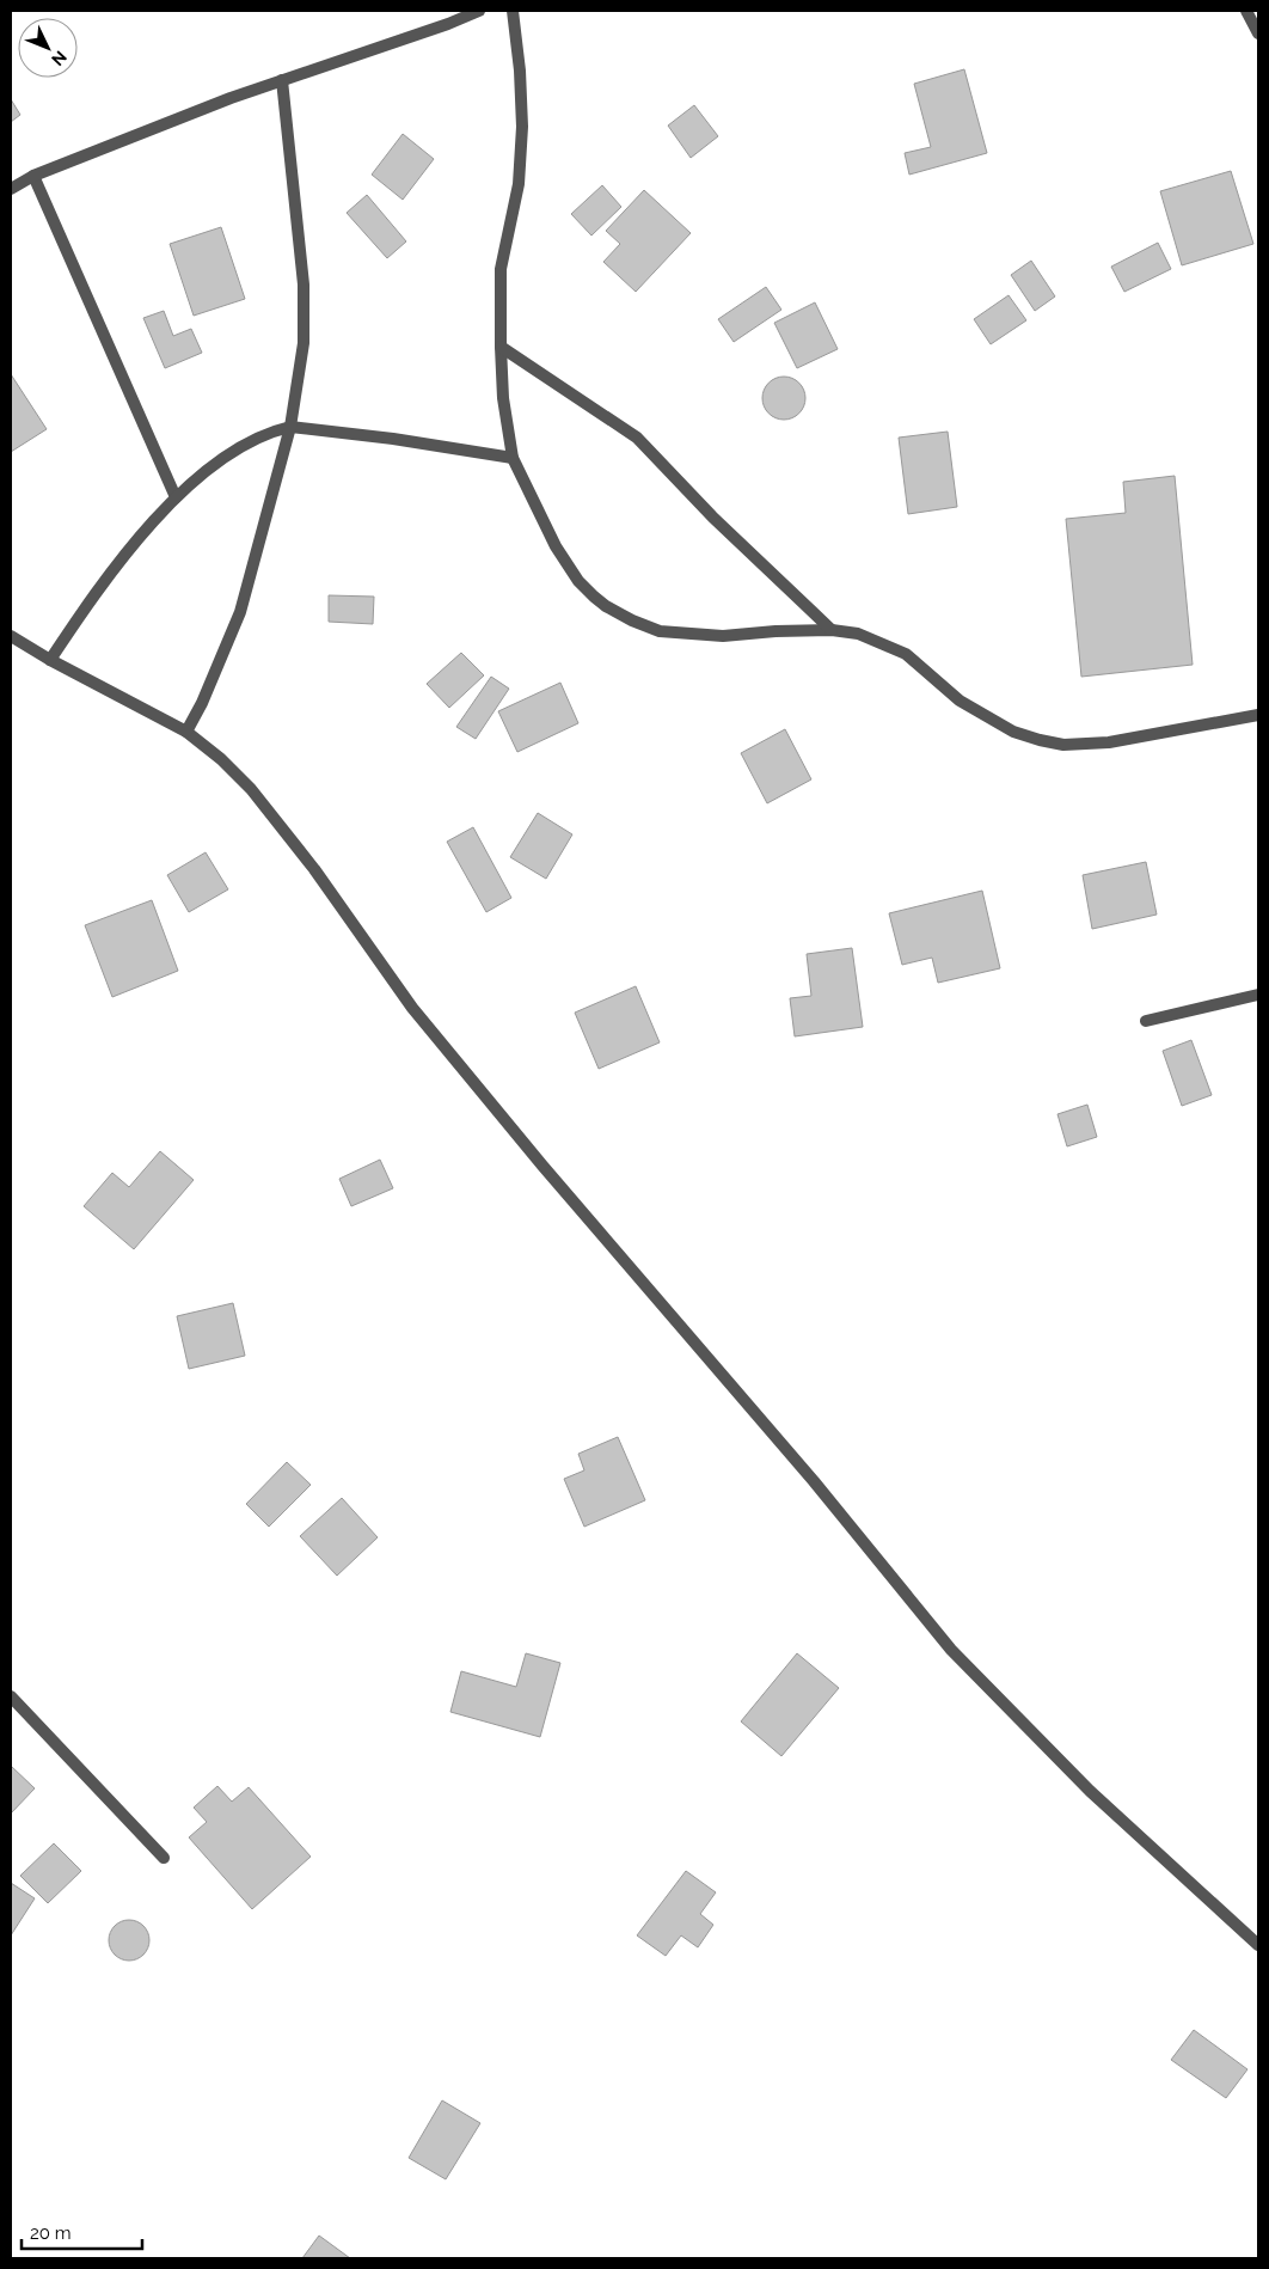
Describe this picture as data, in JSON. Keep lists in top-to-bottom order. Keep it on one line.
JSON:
{"scale_bar":"20 m","north":"bottom right"}
